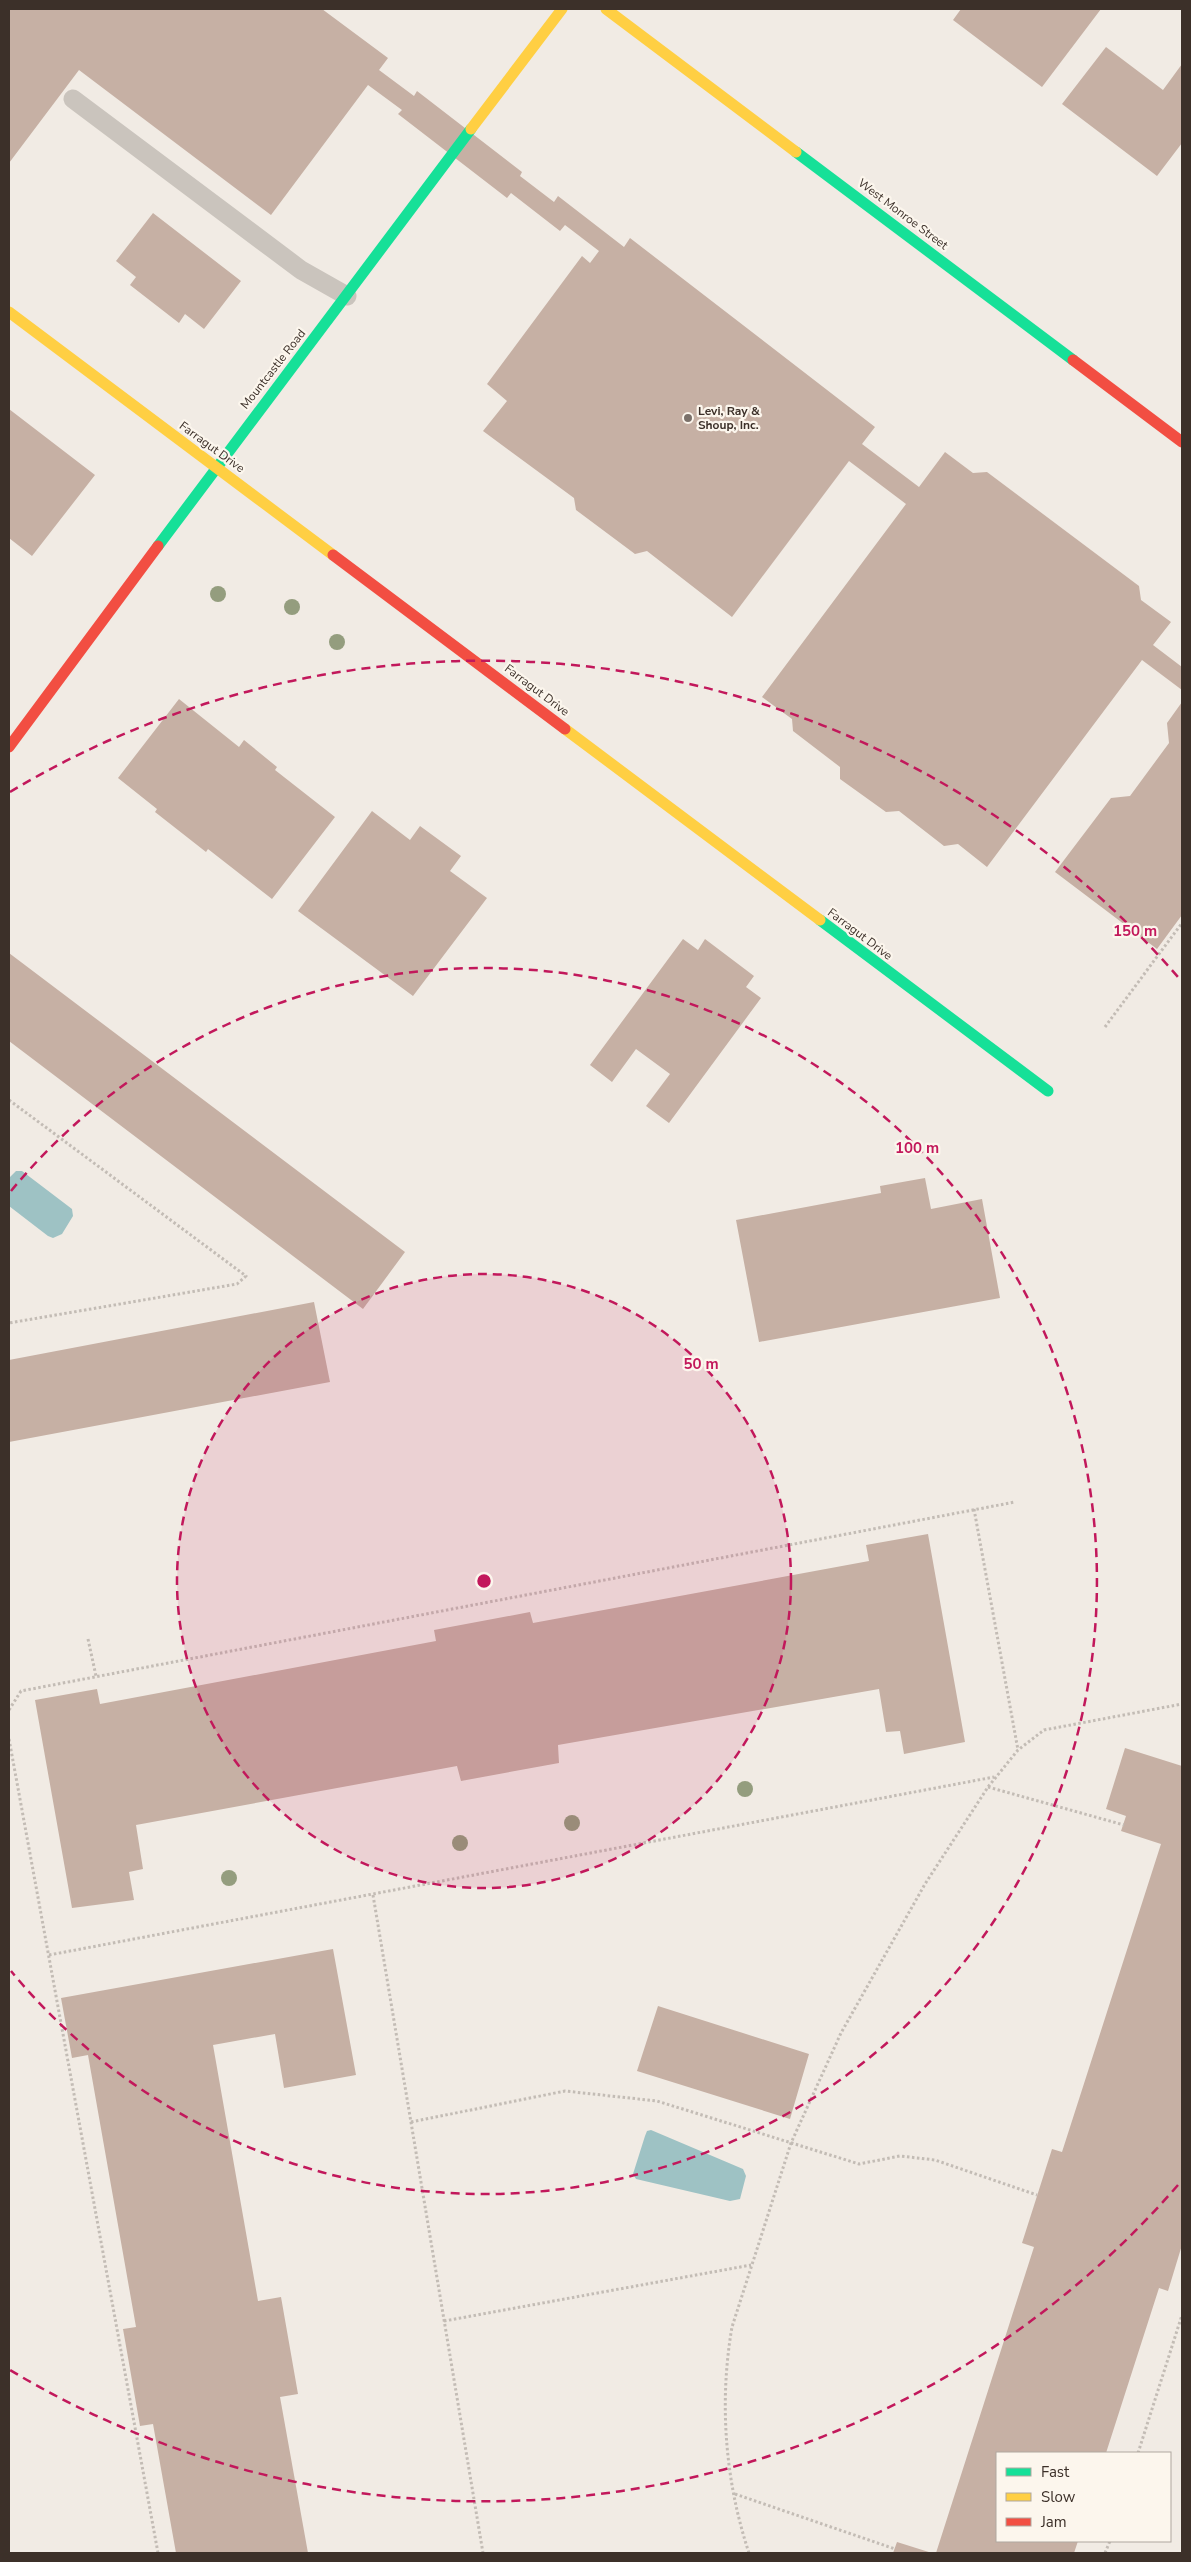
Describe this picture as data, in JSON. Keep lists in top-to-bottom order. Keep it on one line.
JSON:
{"streets":{"street":["West Monroe Street","Mountcastle Road","Farragut Drive"]},"crossings":[["Mountcastle Road","Farragut Drive"]],"places":["Levi, Ray & Shoup, Inc."],"legend":["Fast","Slow","Jam"],"rings":["150 m","100 m","50 m"]}
